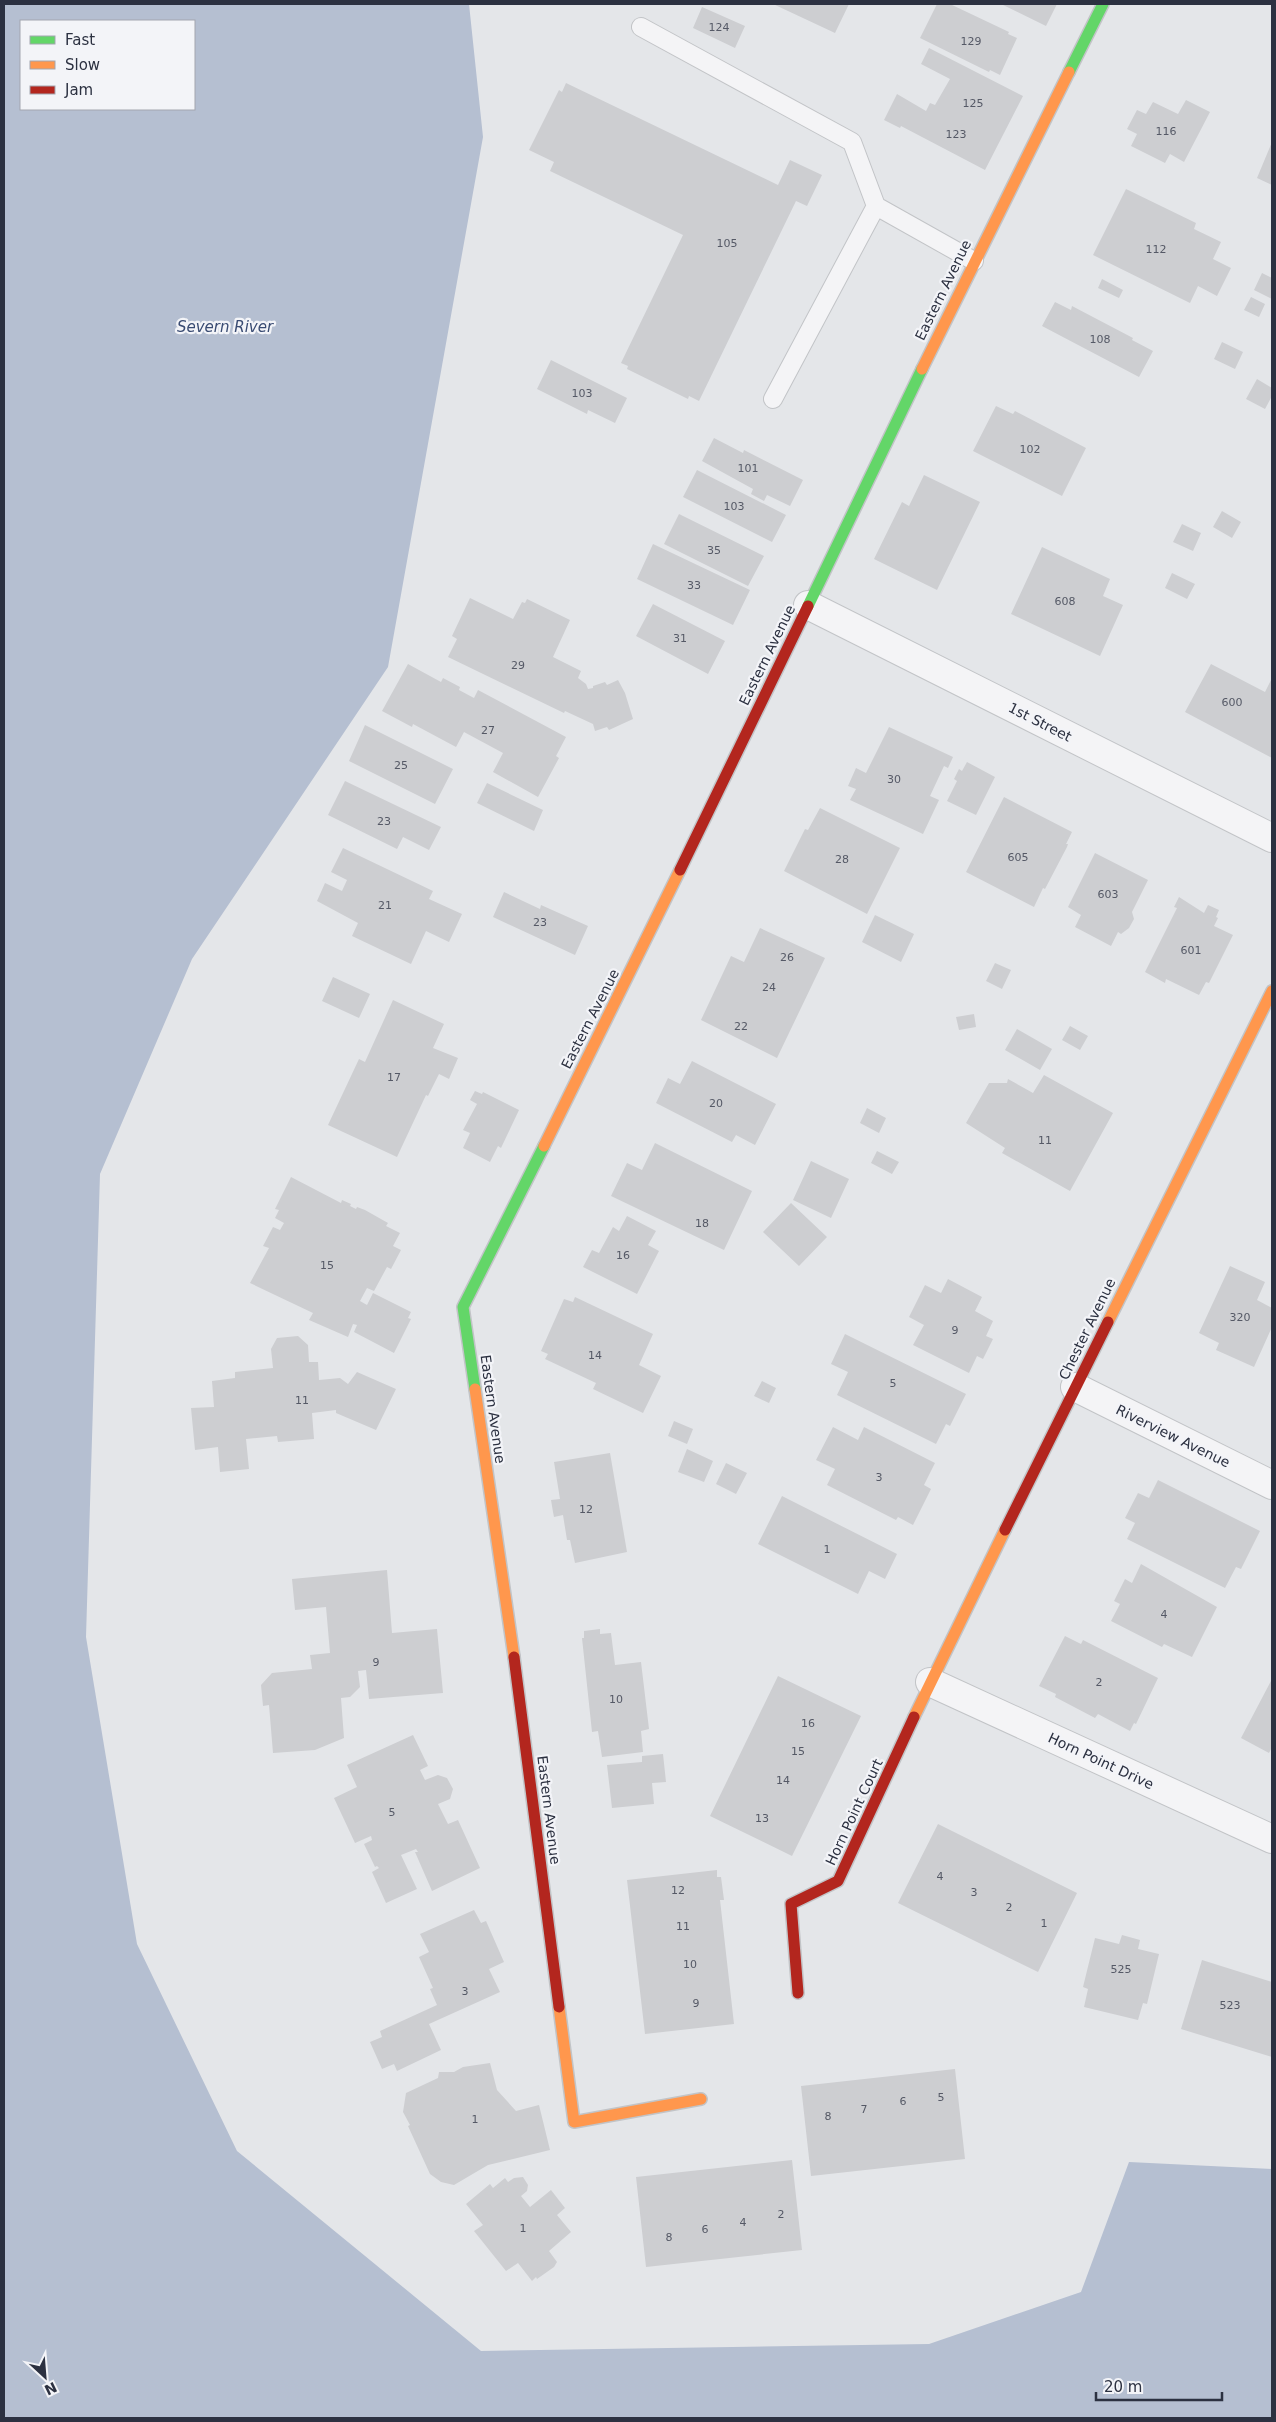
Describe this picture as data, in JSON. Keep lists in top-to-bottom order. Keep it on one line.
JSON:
{"streets":{"street":["Eastern Avenue","1st Street","Chester Avenue","Riverview Avenue","Horn Point Drive","Horn Point Court"]},"crossings":[["Eastern Avenue","1st Street"],["Chester Avenue","Riverview Avenue"],["Chester Avenue","Horn Point Drive"],["Chester Avenue","Horn Point Court"],["Horn Point Drive","Horn Point Court"]],"water":["Severn River"],"house_numbers":["124","129","125","116","123","105","112","108","103","102","101","103","35","33","608","31","29","600","27","25","30","23","605","28","603","21","23","601","26","24","22","17","20","11","18","16","15","320","9","14","5","11","3","12","1","4","9","2","10","16","15","14","5","13","4","12","3","2","1","11","10","525","3","9","523","5","6","7","8","1","2","4","1","6","8"],"legend":["Fast","Slow","Jam"],"scale_bar":"20 m","north":"bottom right"}
